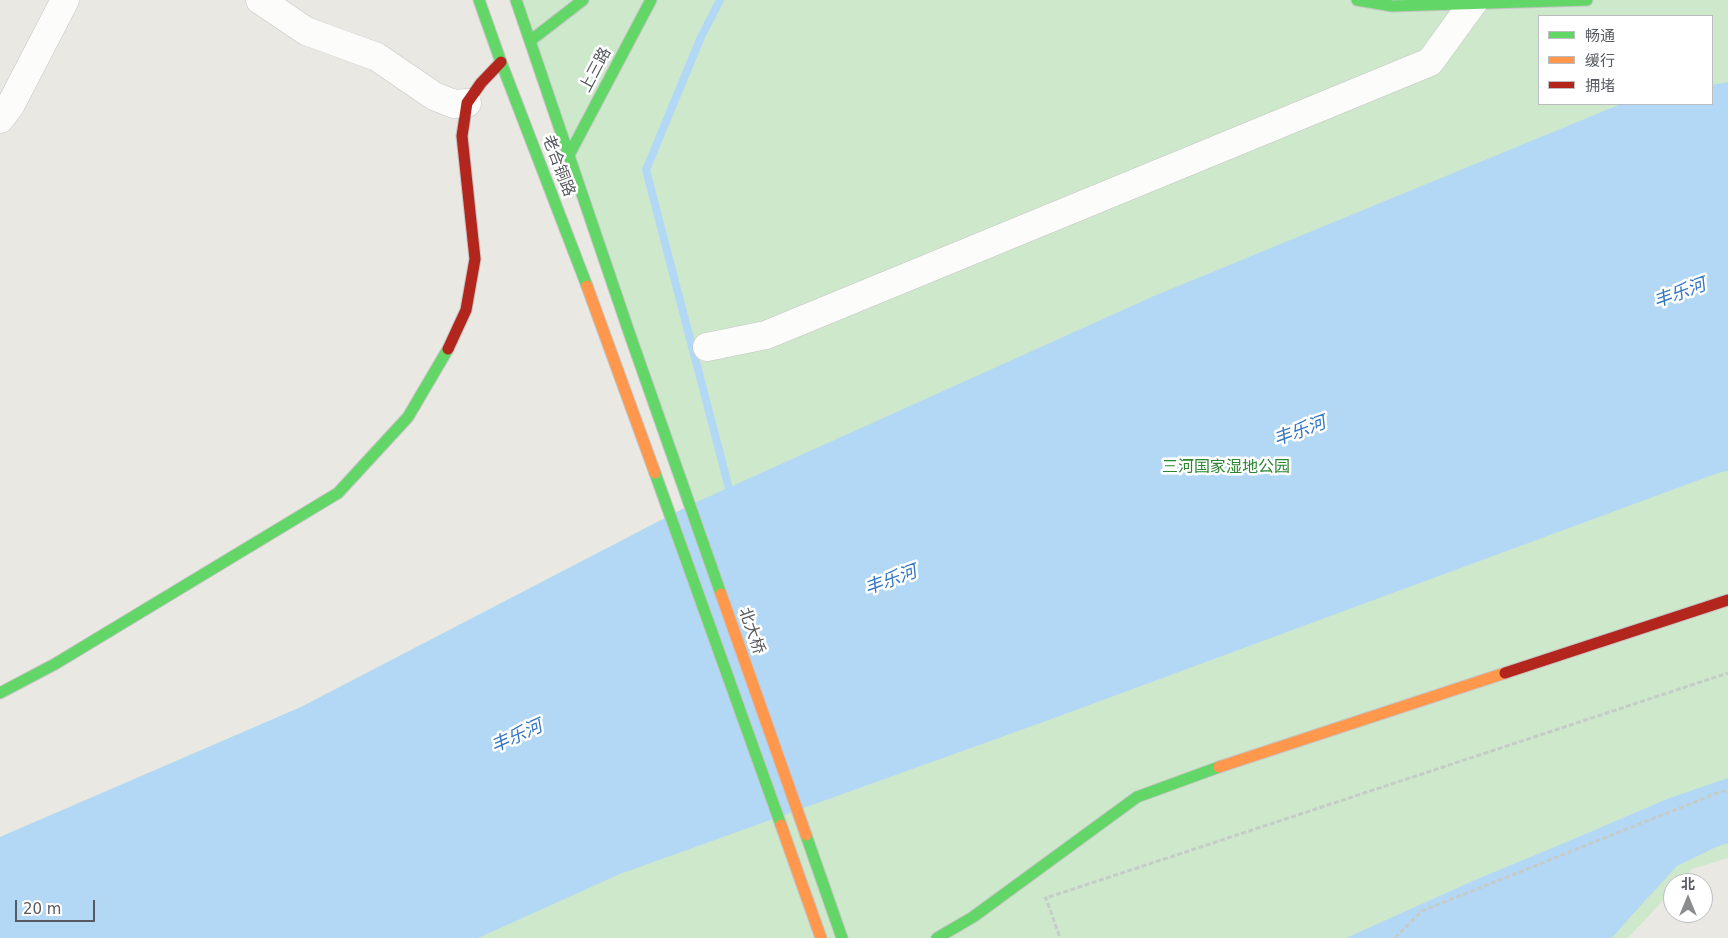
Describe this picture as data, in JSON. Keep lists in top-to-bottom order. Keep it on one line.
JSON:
{"streets":{"main road":["上三路","老合铜路","北大桥"]},"crossings":[["上三路","老合铜路"],["老合铜路","北大桥"]],"water":["丰乐河"],"parks":["三河国家湿地公园"],"legend":["畅通","缓行","拥堵"],"scale_bar":"20 m","north":"top"}
